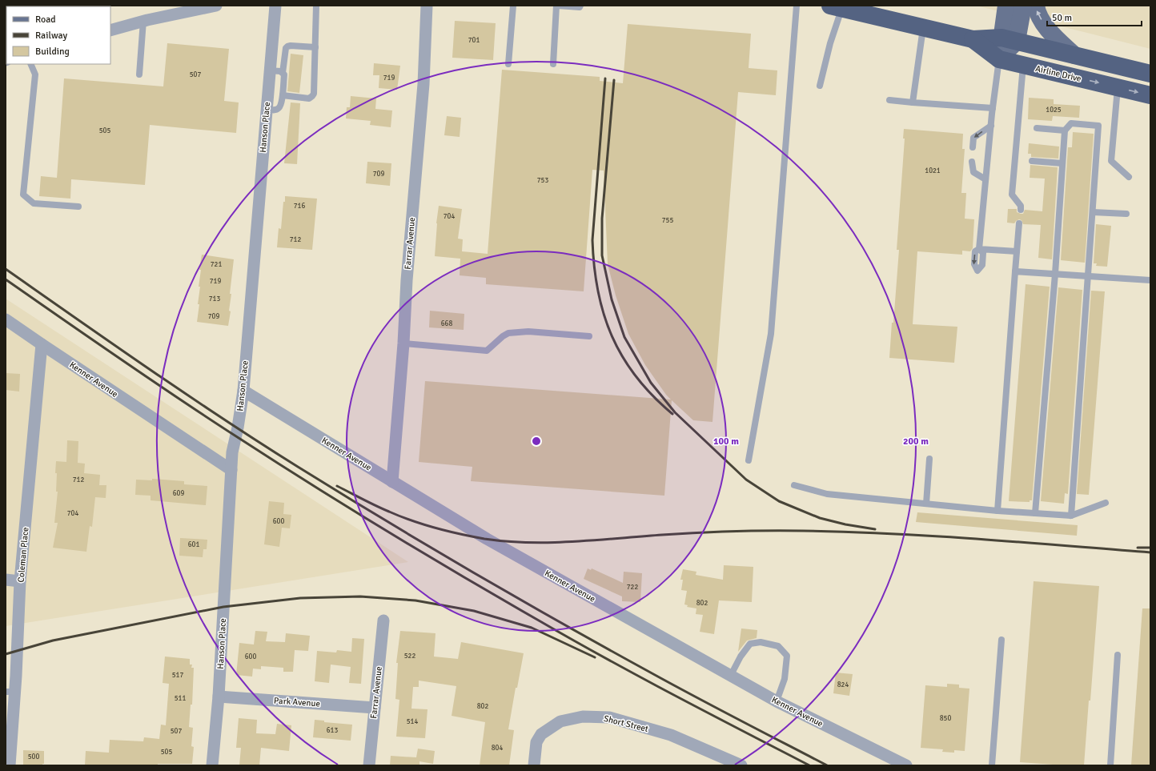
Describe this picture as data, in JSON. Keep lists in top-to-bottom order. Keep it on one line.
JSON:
{"streets":{"highway":["Airline Drive"],"street":["Hanson Place","Farrar Avenue","Kenner Avenue","Coleman Place","Park Avenue","Short Street"]},"crossings":[["Hanson Place","Kenner Avenue"],["Hanson Place","Park Avenue"],["Farrar Avenue","Kenner Avenue"],["Farrar Avenue","Park Avenue"],["Kenner Avenue","Coleman Place"]],"house_numbers":["701","507","719","1025","505","1021","709","753","716","704","755","712","721","719","713","709","668","712","609","704","600","601","722","802","522","600","517","824","511","802","850","514","613","507","804","505","500"],"legend":["Road","Railway","Building"],"scale_bar":"50 m","rings":["100 m","200 m"]}
